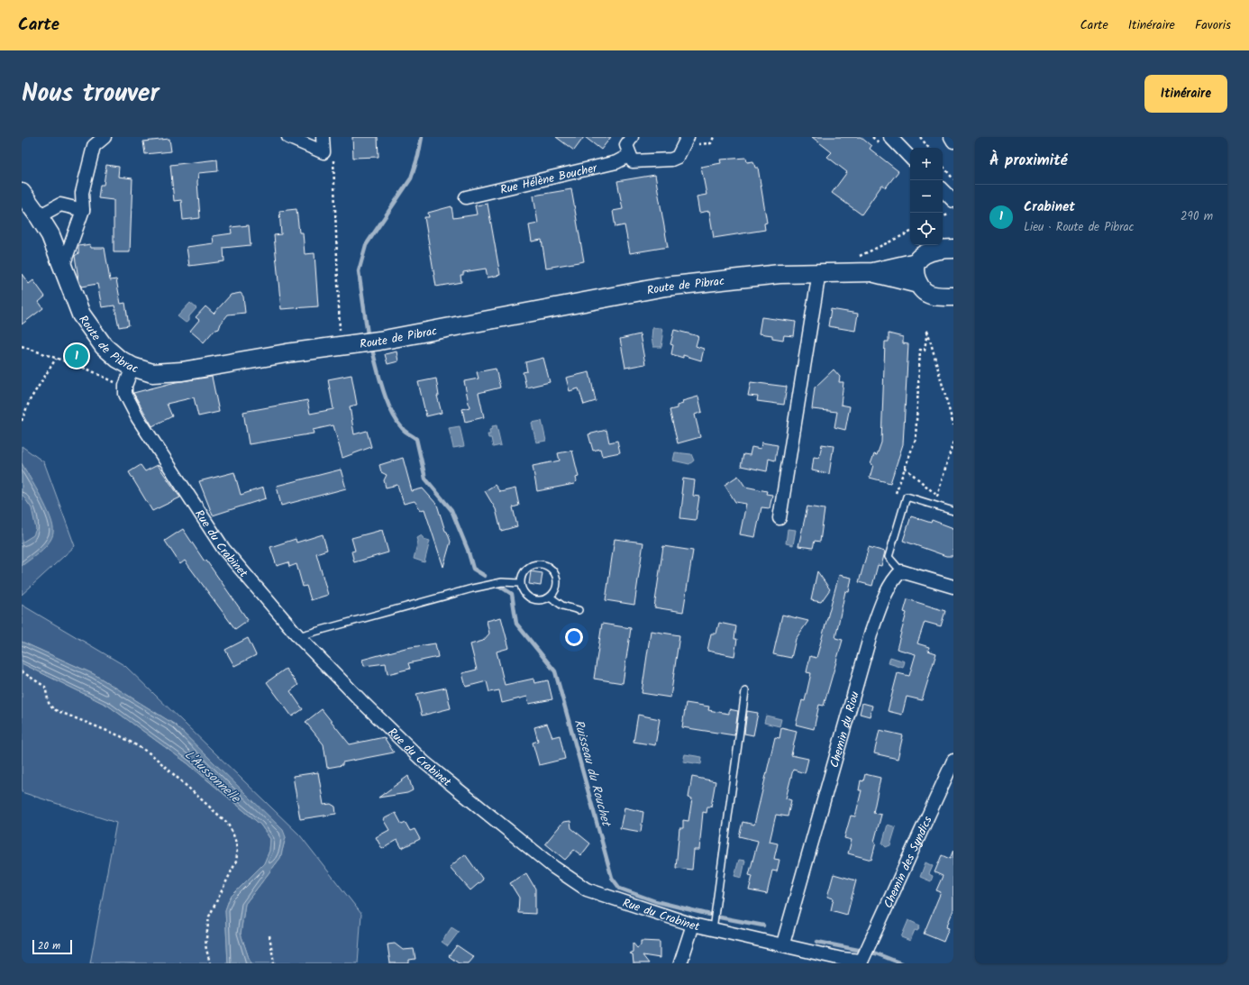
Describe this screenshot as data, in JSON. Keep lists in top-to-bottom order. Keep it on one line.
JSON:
{"streets":{"main road":["Route de Pibrac"],"street":["Rue Hélène Boucher","Rue du Crabinet","Chemin du Riou","Chemin des Syndics"]},"crossings":[["Rue du Crabinet","Chemin du Riou"],["Rue du Crabinet","Chemin des Syndics"]],"water":["Ruisseau du Rouchet","L'Aussonnelle"],"scale_bar":"20 m","page":{"header":"Carte","nav":["Carte","Itinéraire","Favoris"],"title":"Nous trouver","buttons":"Itinéraire","heading":"À proximité","map_buttons":["+","−"],"list":[{"mark":"1","name":"Crabinet","note":"Lieu · Route de Pibrac","value":"290 m"}],"pins":"1","scale":"20 m"}}
